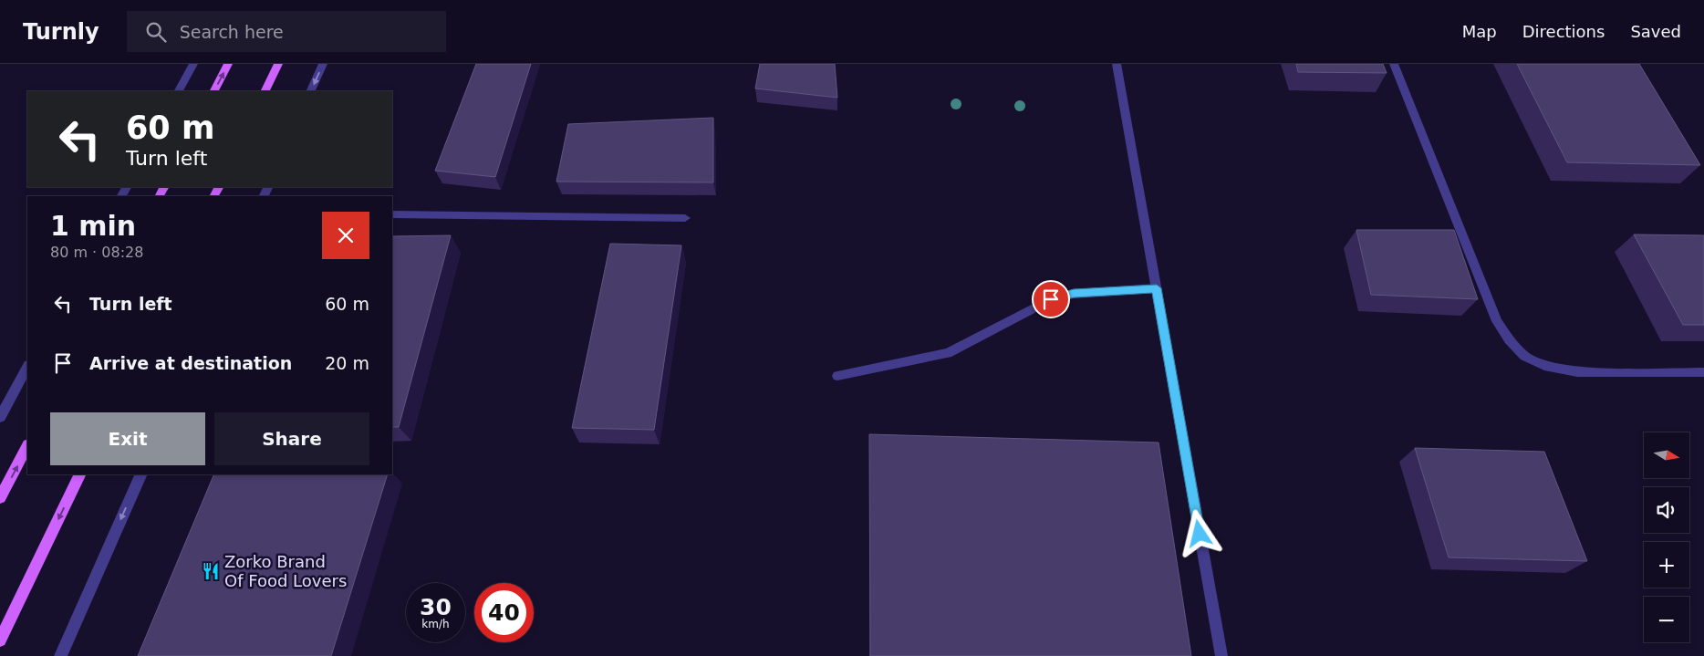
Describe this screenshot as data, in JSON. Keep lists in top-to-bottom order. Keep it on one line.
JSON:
{"places":{"restaurant":["Zorko Brand Of Food Lovers"]},"north":"right","page":{"header":"Turnly","search":"Search here","nav":["Map","Directions","Saved"],"turn":["60 m","Turn left"],"heading":["1 min","80 m · 08:28"],"list":[{"name":"Turn left","value":"60 m"},{"name":"Arrive at destination","value":"20 m"}],"buttons":["Exit","Share"],"map_buttons":["+","−"],"speed":"30 km/h","limit":"40"}}
